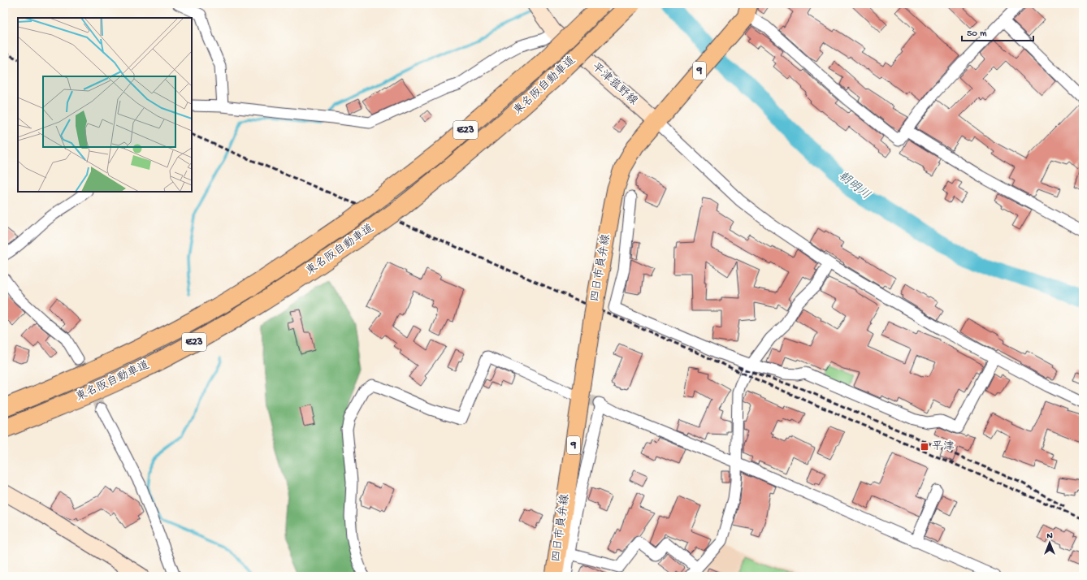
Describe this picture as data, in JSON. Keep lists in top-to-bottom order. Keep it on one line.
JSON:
{"streets":{"highway":["東名阪自動車道","E23"],"main road":["9","平津菰野線","四日市員弁線"]},"crossings":[["平津菰野線","四日市員弁線"]],"water":["朝明川"],"places":{"transit":["平津"]},"scale_bar":"50 m","north":"top"}
